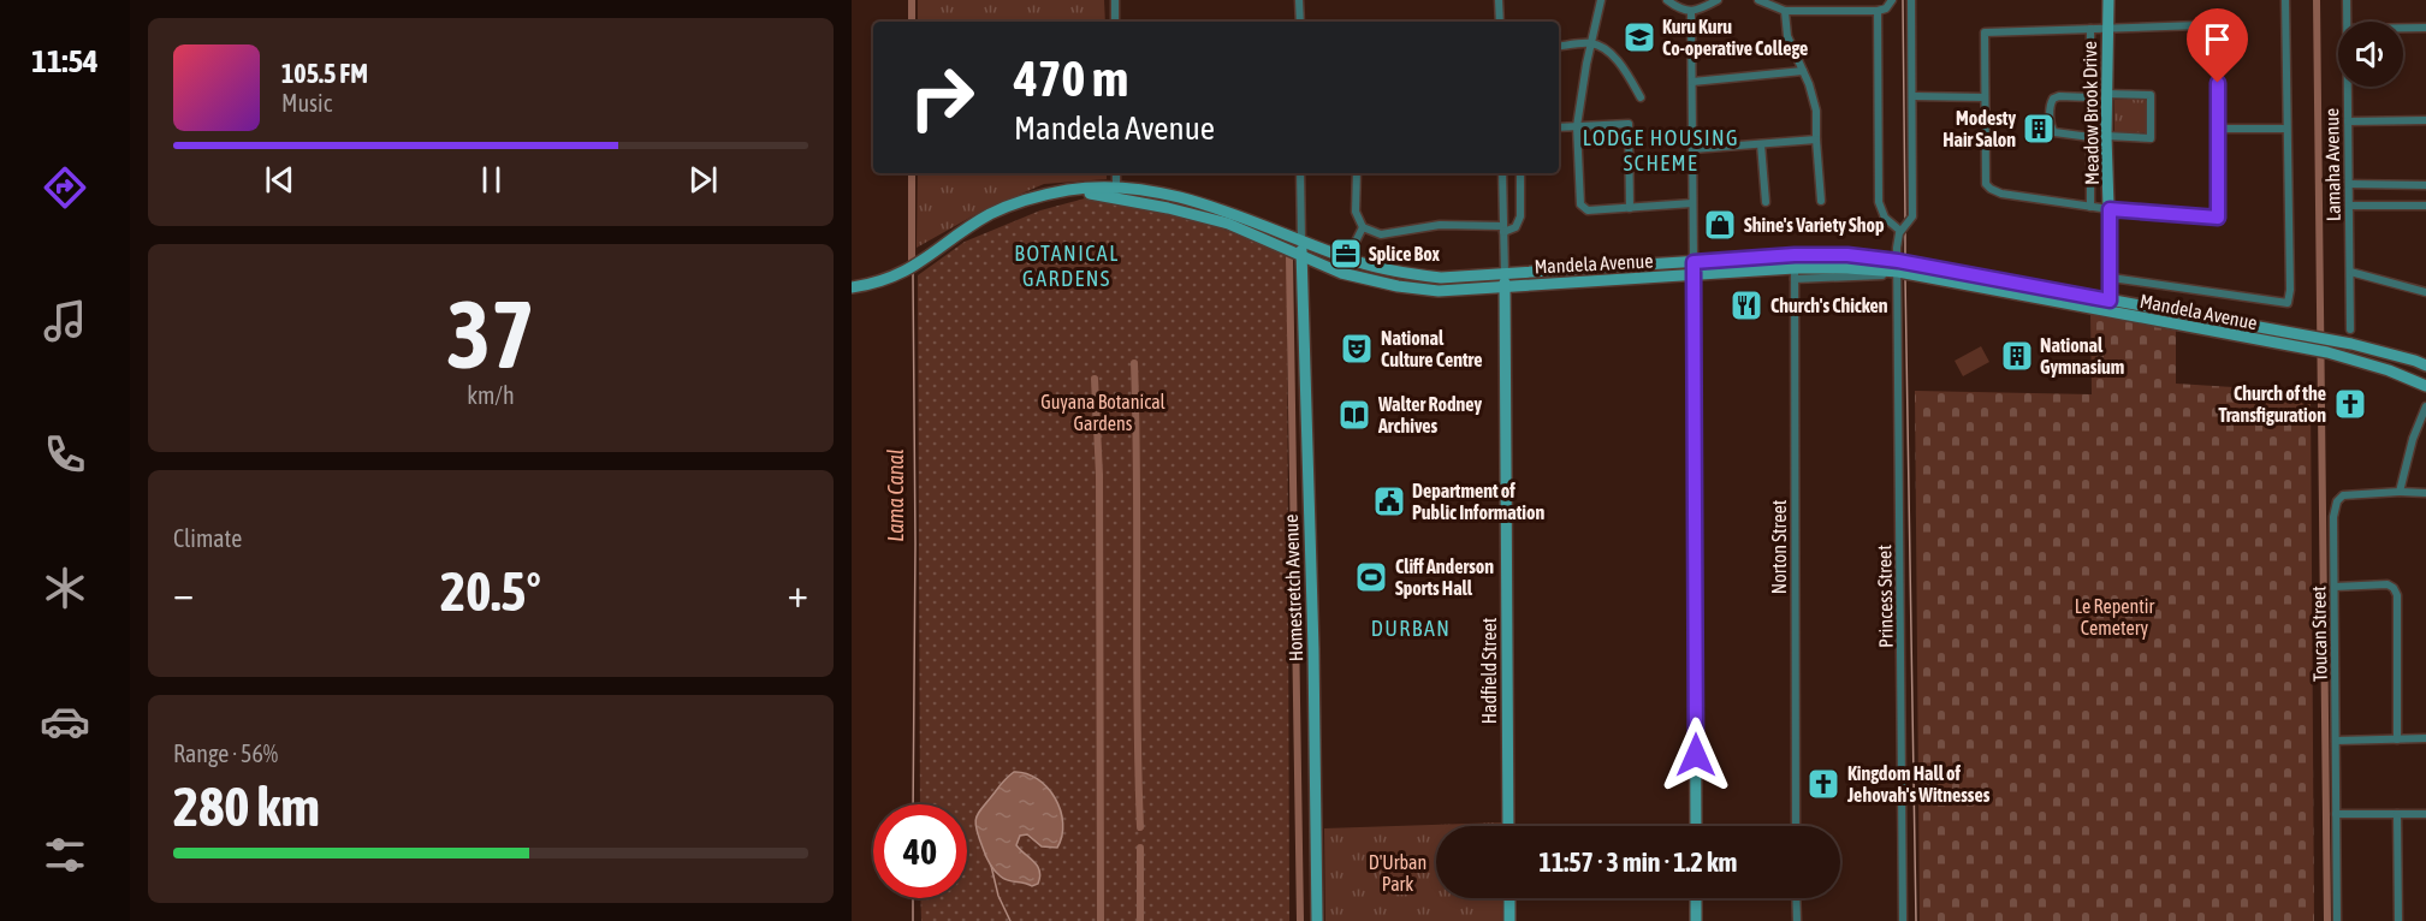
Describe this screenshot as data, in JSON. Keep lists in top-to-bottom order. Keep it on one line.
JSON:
{"streets":{"main road":["Meadow Brook Drive","Mandela Avenue","Homestretch Avenue","Hadfield Street"],"street":["Lamaha Avenue","Norton Street","Princess Street","Toucan Street"]},"crossings":[["Meadow Brook Drive","Mandela Avenue"],["Mandela Avenue","Norton Street"],["Mandela Avenue","Homestretch Avenue"],["Mandela Avenue","Princess Street"],["Mandela Avenue","Hadfield Street"]],"districts":["LODGE HOUSING SCHEME","BOTANICAL GARDENS","DURBAN"],"water":["Lama Canal"],"parks":["Guyana Botanical Gardens","Le Repentir Cemetery","D'Urban Park"],"places":{"school or university":["Kuru Kuru Co-operative College"],"building":["Modesty Hair Salon","National Gymnasium"],"shop":["Shine's Variety Shop"],"office":["Splice Box"],"restaurant":["Church's Chicken"],"theatre":["National Culture Centre"],"church":["Church of the Transfiguration","Kingdom Hall of Jehovah's Witnesses"],"library":["Walter Rodney Archives"],"public building":["Department of Public Information"],"sports":["Cliff Anderson Sports Hall"]},"page":{"tabs":"11:54","turn":["470 m","Mandela Avenue"],"song":["105.5 FM","Music"],"tile":[["37","km/h"],"Climate",["Range · 56%","280 km"]],"heat":["−","20.5°","+"],"limit":"40","trip":"11:57 · 3 min · 1.2 km"}}
